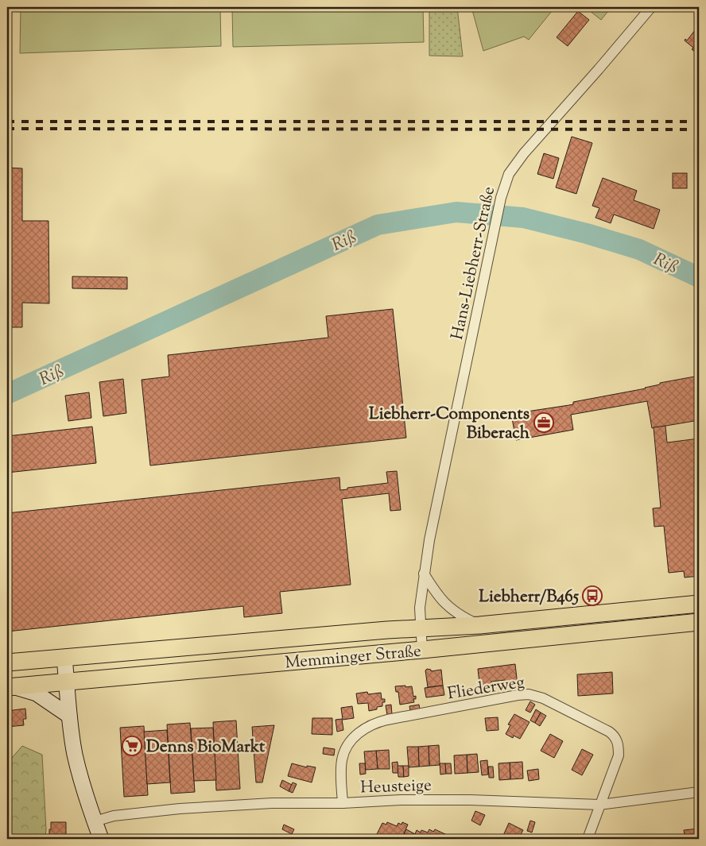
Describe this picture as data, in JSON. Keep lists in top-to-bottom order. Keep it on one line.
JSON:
{"streets":{"main road":["Memminger Straße"],"street":["Hans-Liebherr-Straße","Fliederweg","Heusteige"]},"crossings":[["Hans-Liebherr-Straße","Memminger Straße"],["Fliederweg","Heusteige"]],"water":["Riß"],"places":{"office":["Liebherr-Components Biberach"],"bus stop":["Liebherr/B465"],"supermarket":["Denns BioMarkt"]}}
